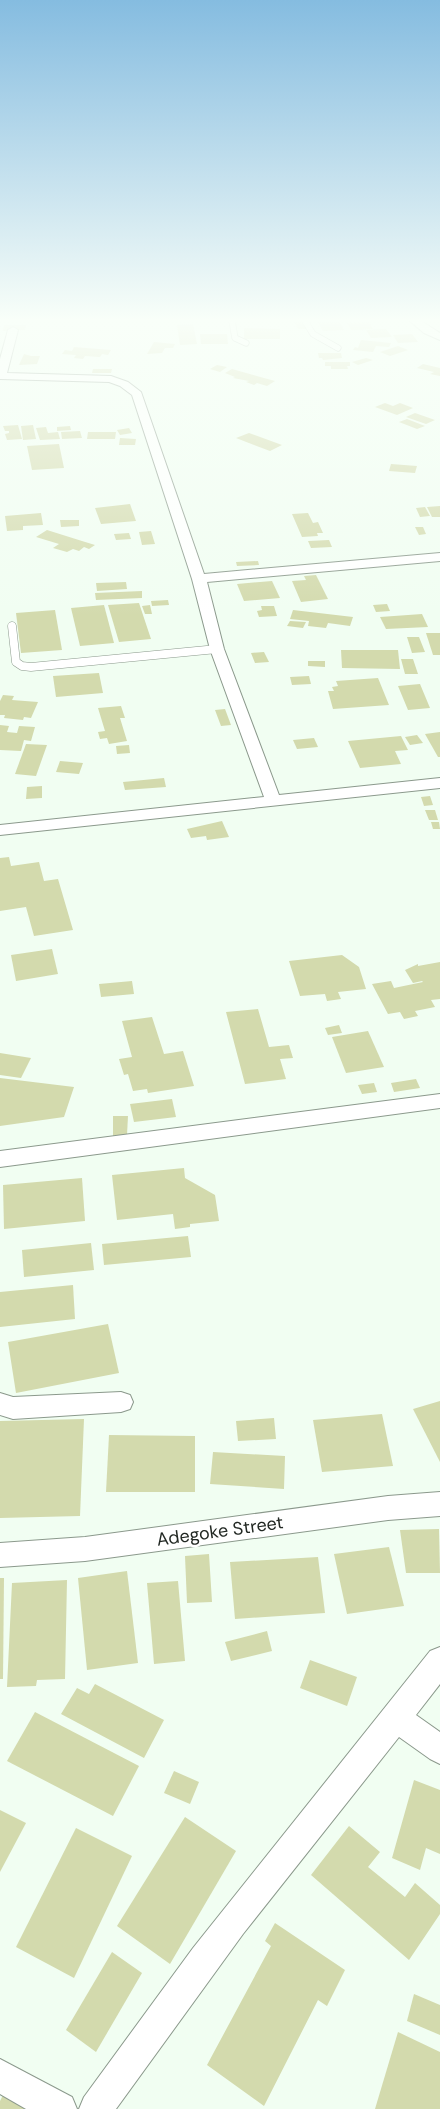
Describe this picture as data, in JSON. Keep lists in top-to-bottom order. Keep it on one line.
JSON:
{"streets":{"street":["Adegoke Street"]}}
